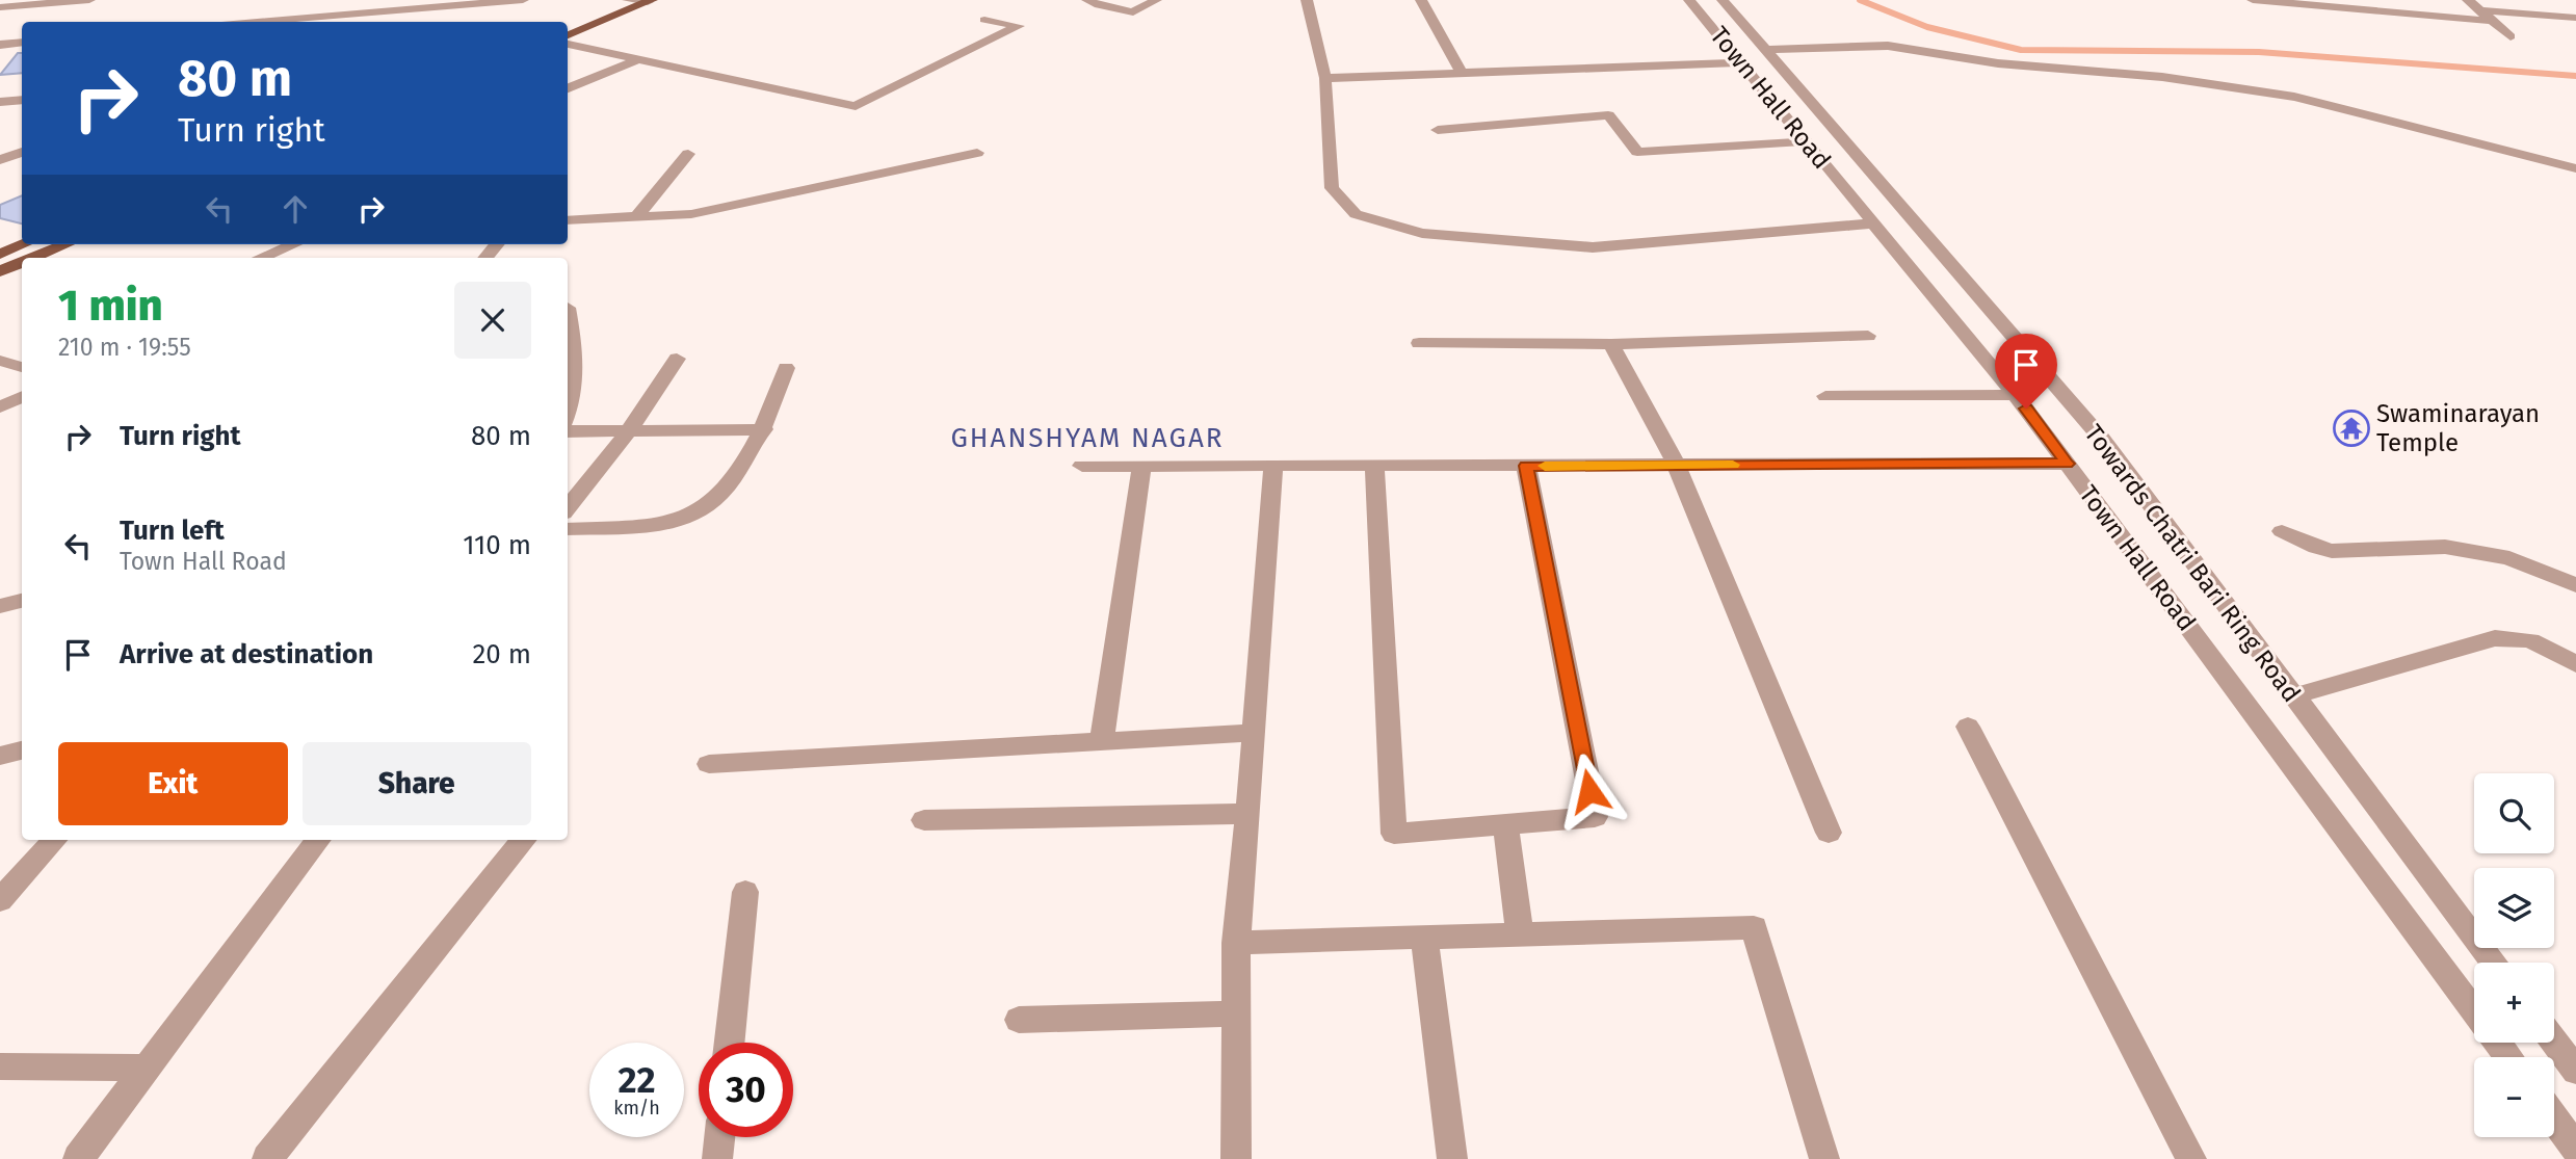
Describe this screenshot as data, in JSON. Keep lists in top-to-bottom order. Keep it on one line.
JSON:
{"streets":{"street":["Town Hall Road","Towards Chatri Bari Ring Road"]},"districts":["GHANSHYAM NAGAR"],"places":{"temple":["Swaminarayan Temple"]},"page":{"turn":["80 m","Turn right"],"heading":["1 min","210 m · 19:55"],"list":[{"name":"Turn right","value":"80 m"},{"name":"Turn left","note":"Town Hall Road","value":"110 m"},{"name":"Arrive at destination","value":"20 m"}],"buttons":["Exit","Share"],"map_buttons":["+","−"],"speed":"22 km/h","limit":"30"}}
